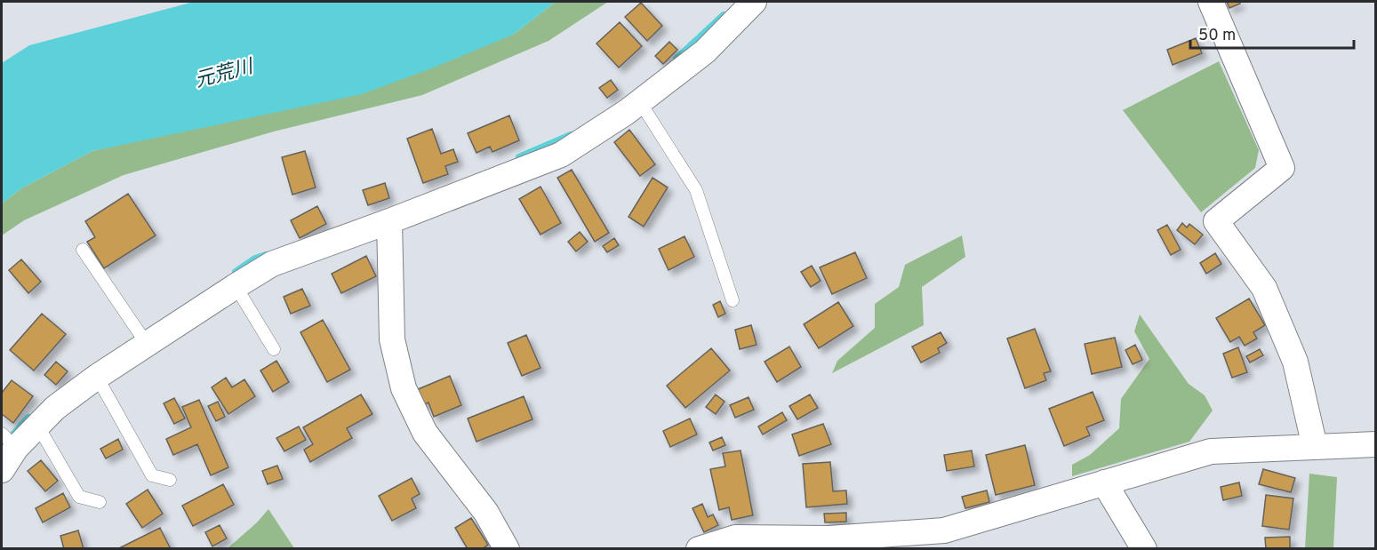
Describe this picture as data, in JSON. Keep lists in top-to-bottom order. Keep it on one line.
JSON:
{"water":["元荒川"],"scale_bar":"50 m"}
